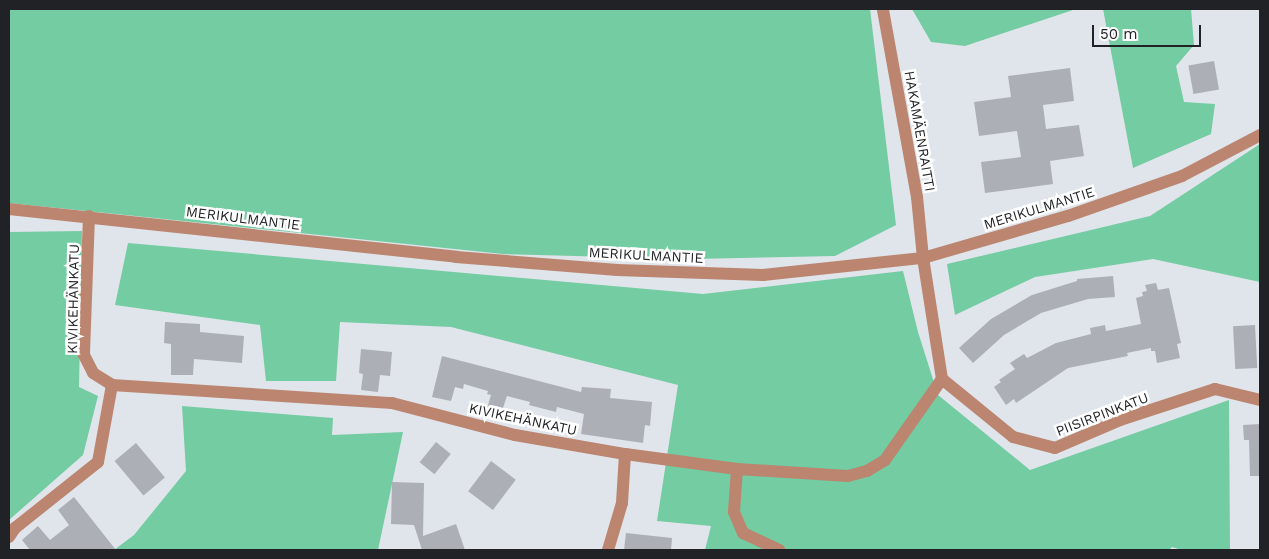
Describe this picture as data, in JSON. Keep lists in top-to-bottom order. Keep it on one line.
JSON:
{"streets":{"street":["HAKAMÄENRAITTI","MERIKULMANTIE","KIVIKEHÄNKATU","PIISIRPINKATU"]},"crossings":[["HAKAMÄENRAITTI","MERIKULMANTIE"],["MERIKULMANTIE","KIVIKEHÄNKATU"],["KIVIKEHÄNKATU","PIISIRPINKATU"]],"scale_bar":"50 m"}
